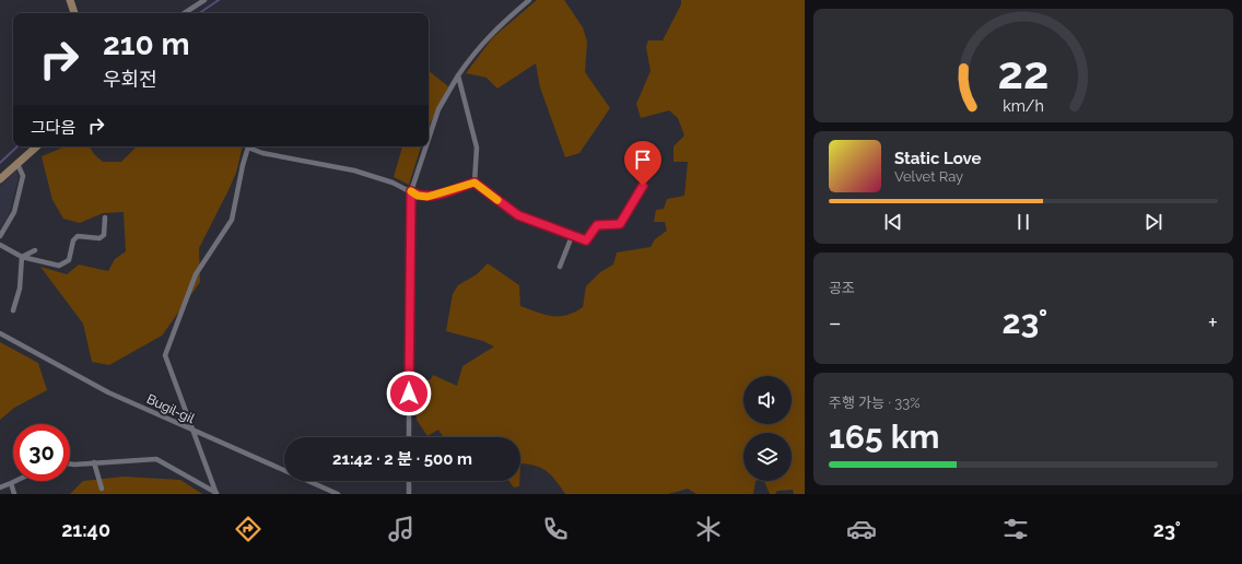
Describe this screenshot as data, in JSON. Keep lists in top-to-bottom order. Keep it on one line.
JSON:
{"streets":{"street":["Bugil-gil"]},"page":{"turn":["210 m","우회전"],"then":"그다음","song":["Static Love","Velvet Ray"],"tile":["공조",["주행 가능 · 33%","165 km"]],"heat":["−","23°","+"],"limit":"30","trip":"21:42 · 2 분 · 500 m","tabs":["21:40","23°"],"gauge":["22","km/h"]}}
